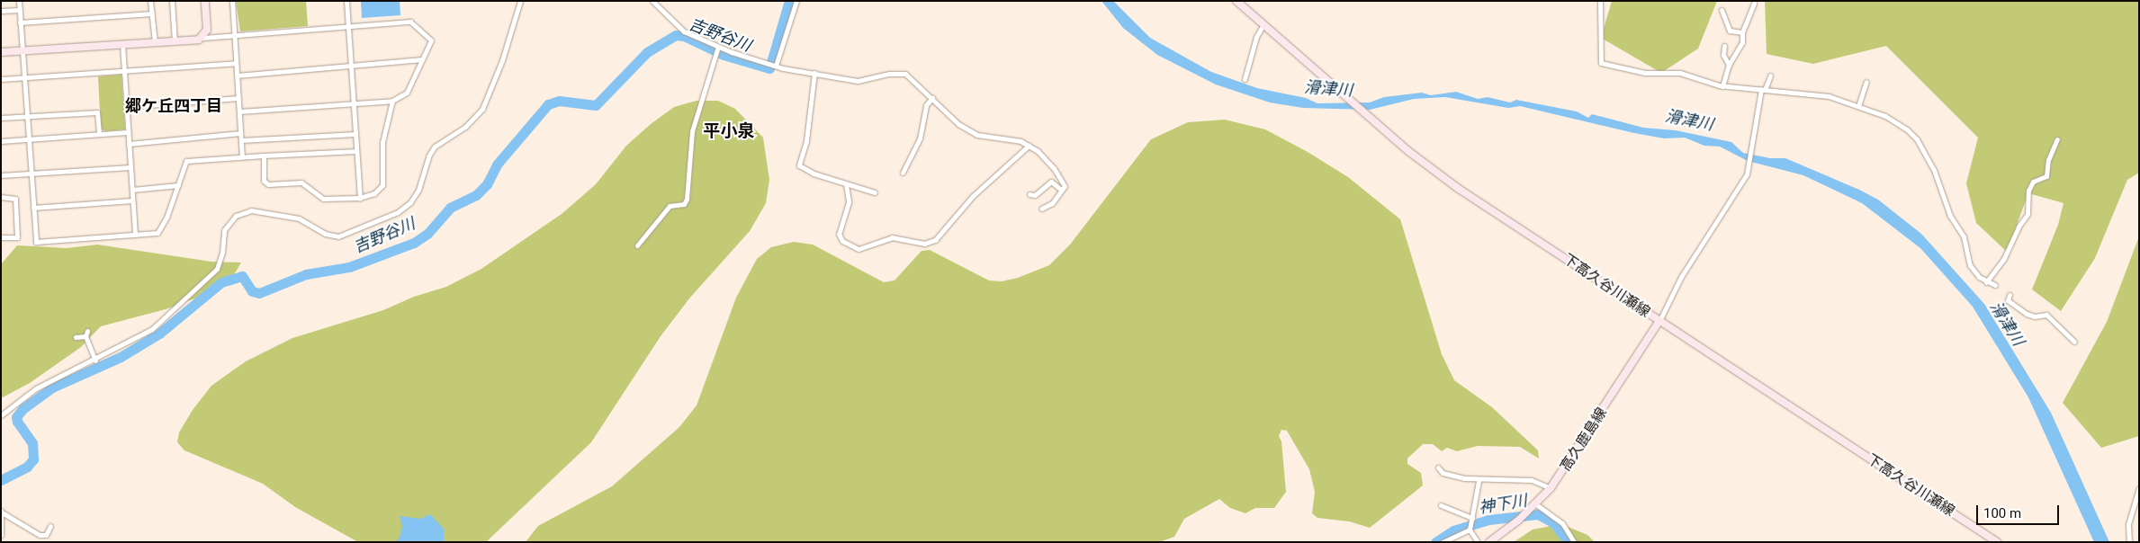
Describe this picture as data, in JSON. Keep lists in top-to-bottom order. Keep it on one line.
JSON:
{"streets":{"main road":["下高久谷川瀬線","高久鹿島線"]},"crossings":[["下高久谷川瀬線","高久鹿島線"]],"districts":["郷ケ丘四丁目","平小泉"],"water":["吉野谷川","滑津川","神下川"],"scale_bar":"100 m"}
